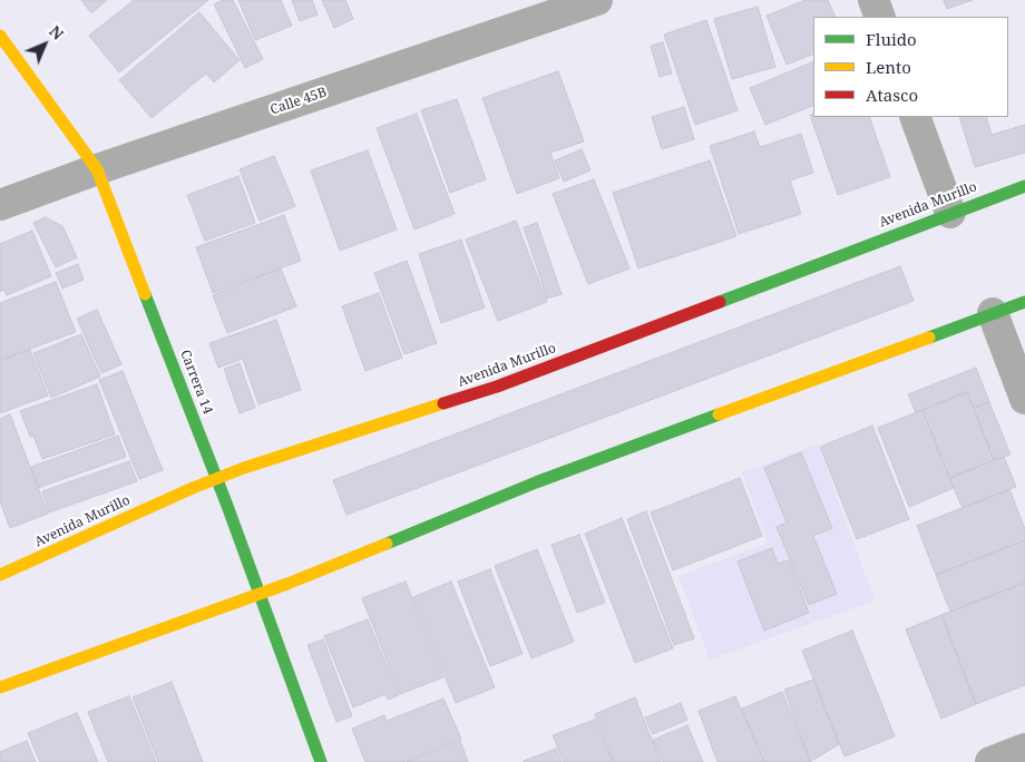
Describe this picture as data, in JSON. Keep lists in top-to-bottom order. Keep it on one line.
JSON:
{"streets":{"main road":["Avenida Murillo","Carrera 14"],"street":["Calle 45B"]},"crossings":[["Calle 45B","Carrera 14"],["Avenida Murillo","Carrera 14"]],"legend":["Fluido","Lento","Atasco"],"north":"top right"}
